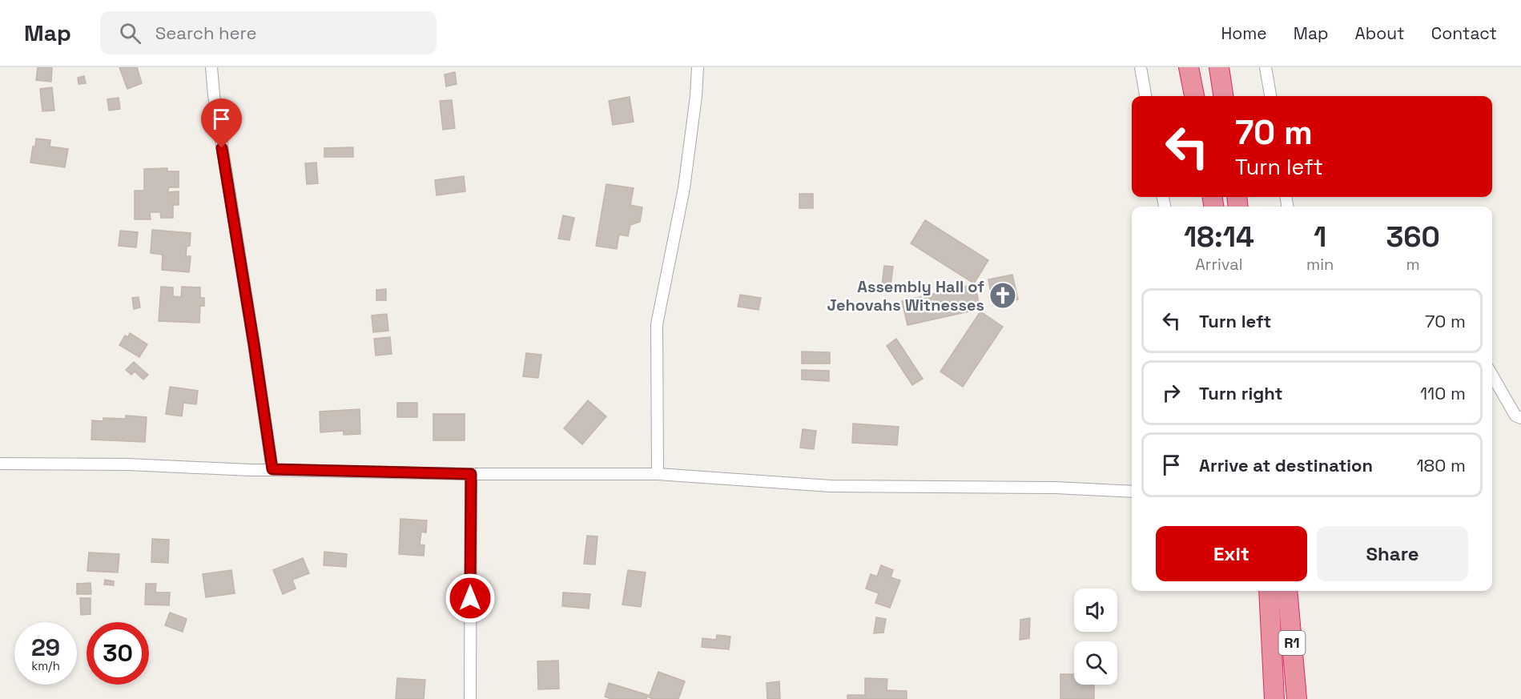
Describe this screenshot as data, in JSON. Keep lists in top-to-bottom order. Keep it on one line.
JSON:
{"streets":{"highway":["R1"]},"places":{"church":["Assembly Hall of Jehovahs Witnesses"]},"page":{"header":"Map","search":"Search here","nav":["Home","Map","About","Contact"],"turn":["70 m","Turn left"],"eta":["18:14","Arrival","1","min","360","m"],"list":[{"name":"Turn left","value":"70 m"},{"name":"Turn right","value":"110 m"},{"name":"Arrive at destination","value":"180 m"}],"buttons":["Exit","Share"],"speed":"29 km/h","limit":"30"}}
